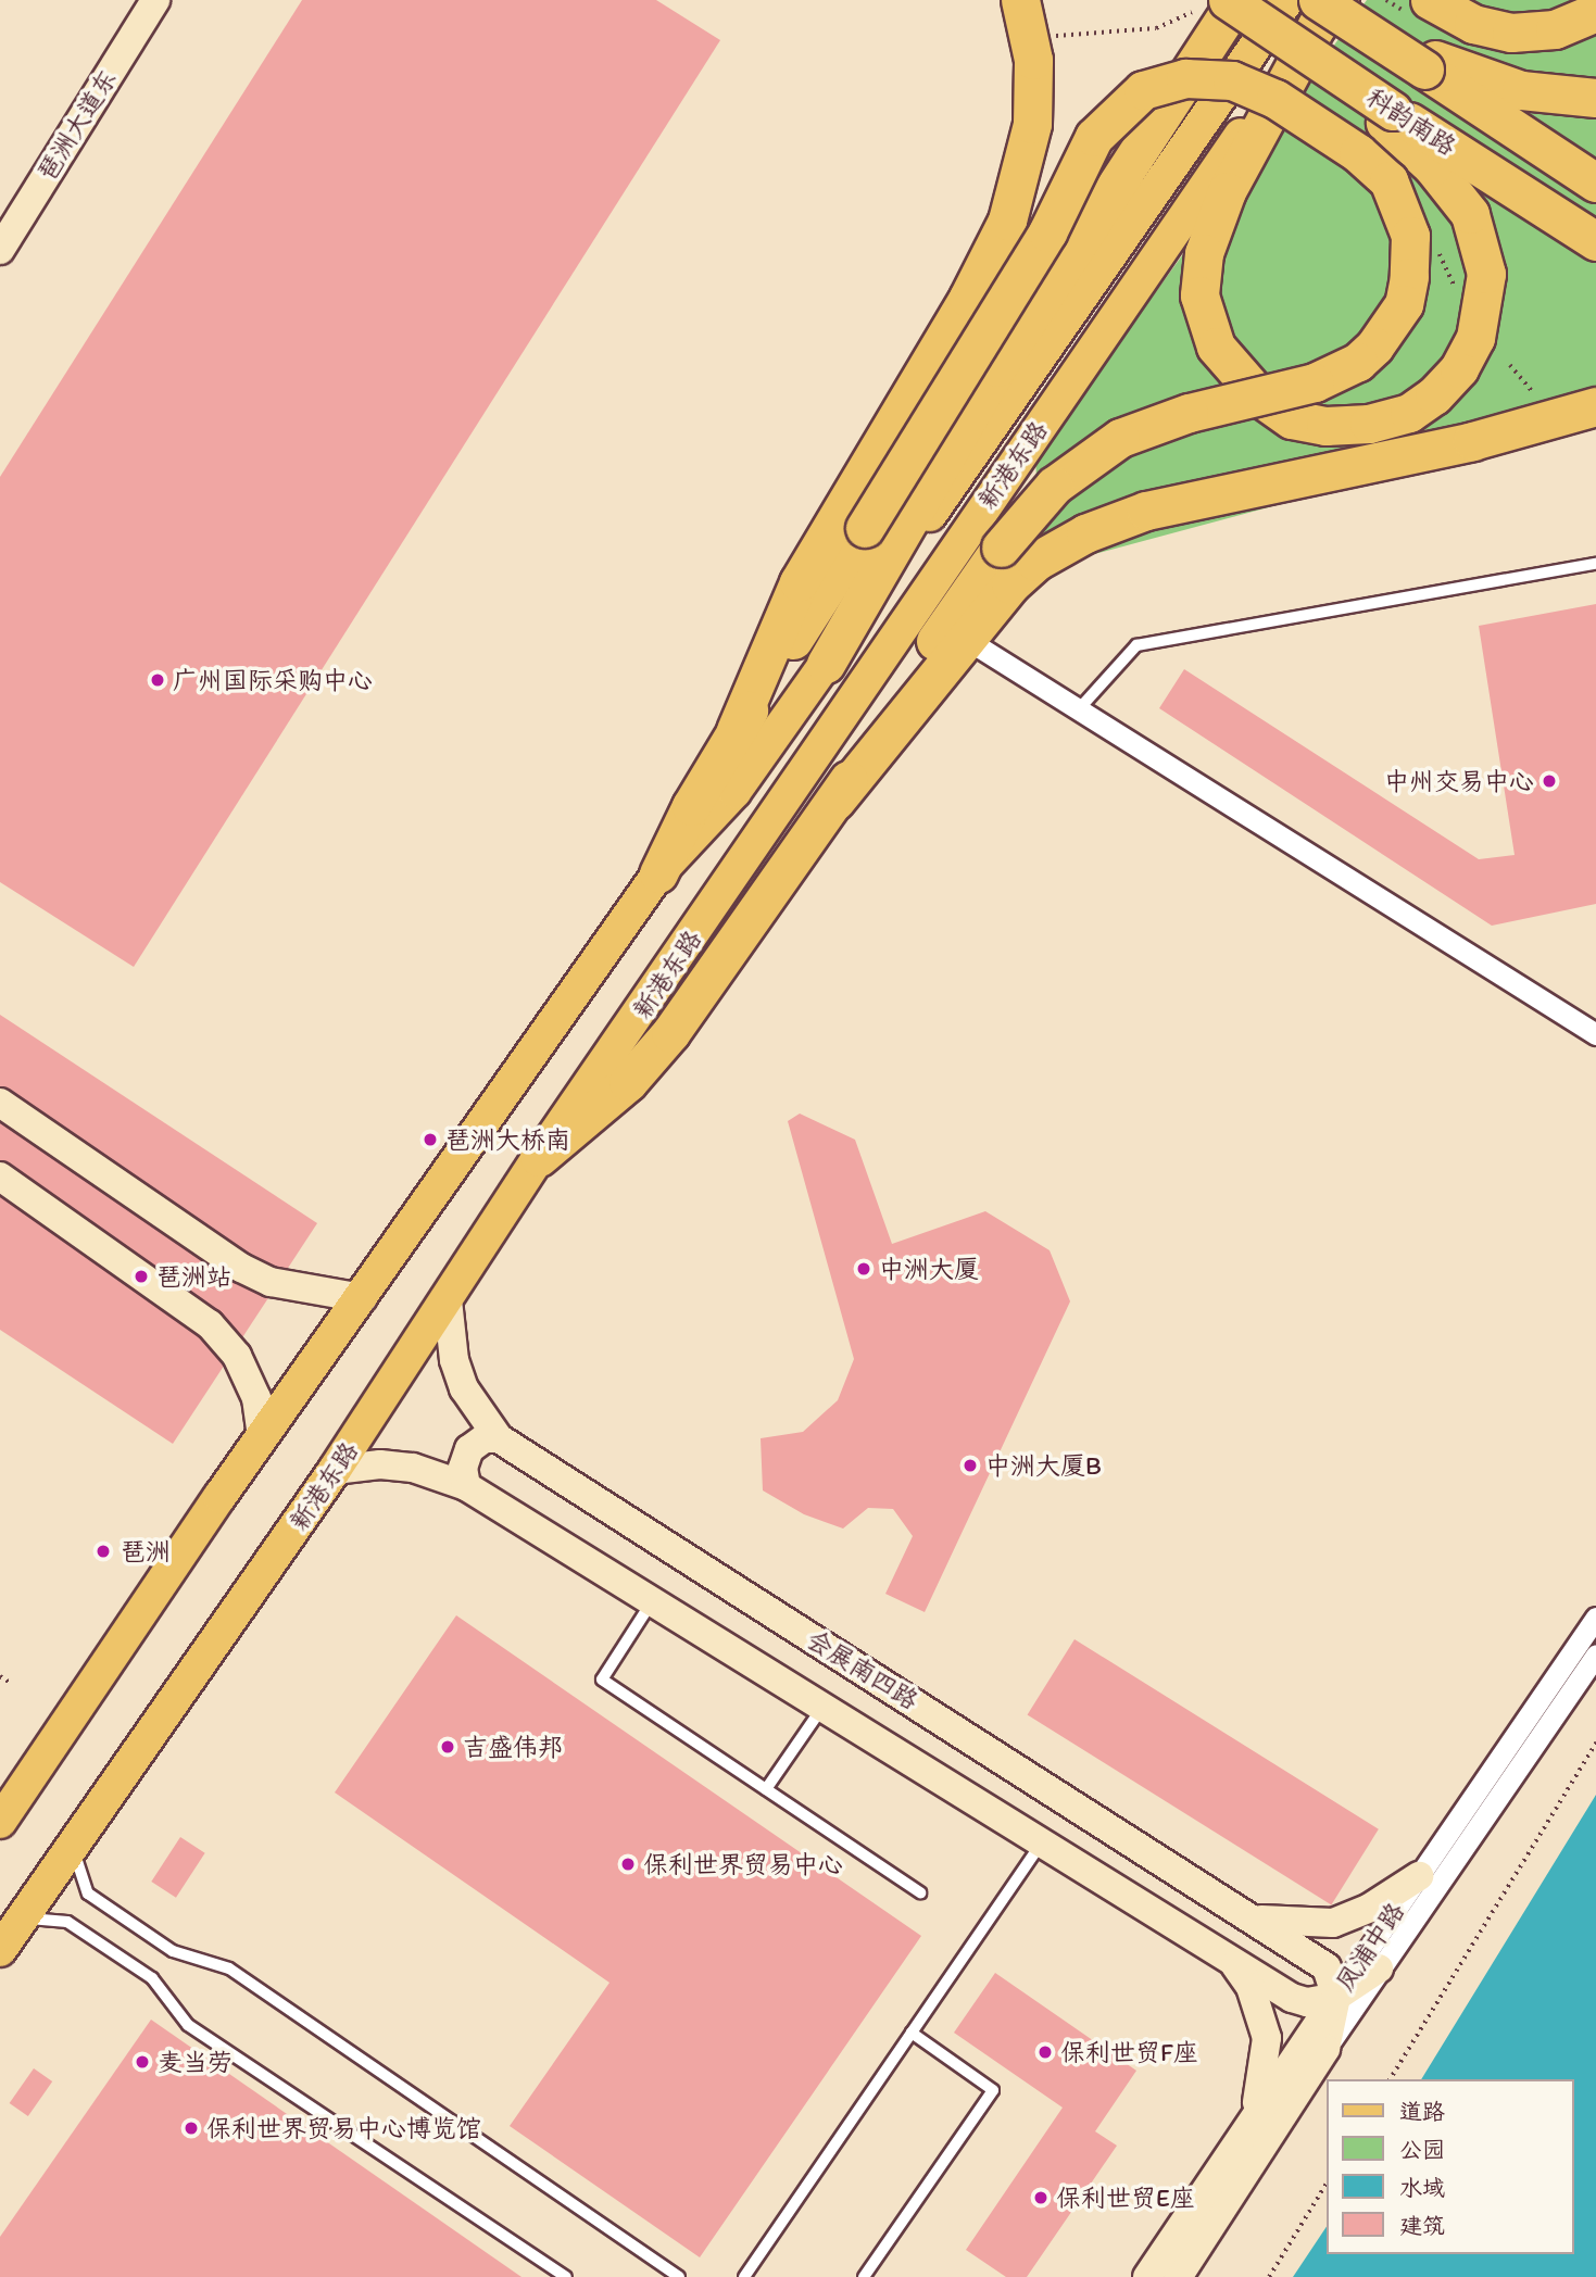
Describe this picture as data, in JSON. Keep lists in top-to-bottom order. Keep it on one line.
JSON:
{"streets":{"highway":["科韵南路"],"main road":["新港东路"],"street":["琶洲大道东","会展南四路","凤浦中路"]},"crossings":[["科韵南路","新港东路"],["新港东路","会展南四路"],["会展南四路","凤浦中路"]],"places":["广州国际采购中心","中州交易中心","琶洲大桥南","中洲大厦","琶洲站","中洲大厦B","琶洲","吉盛伟邦","保利世界贸易中心","保利世贸F座","麦当劳","保利世界贸易中心博览馆","保利世贸E座"],"legend":["道路","公园","水域","建筑"]}
